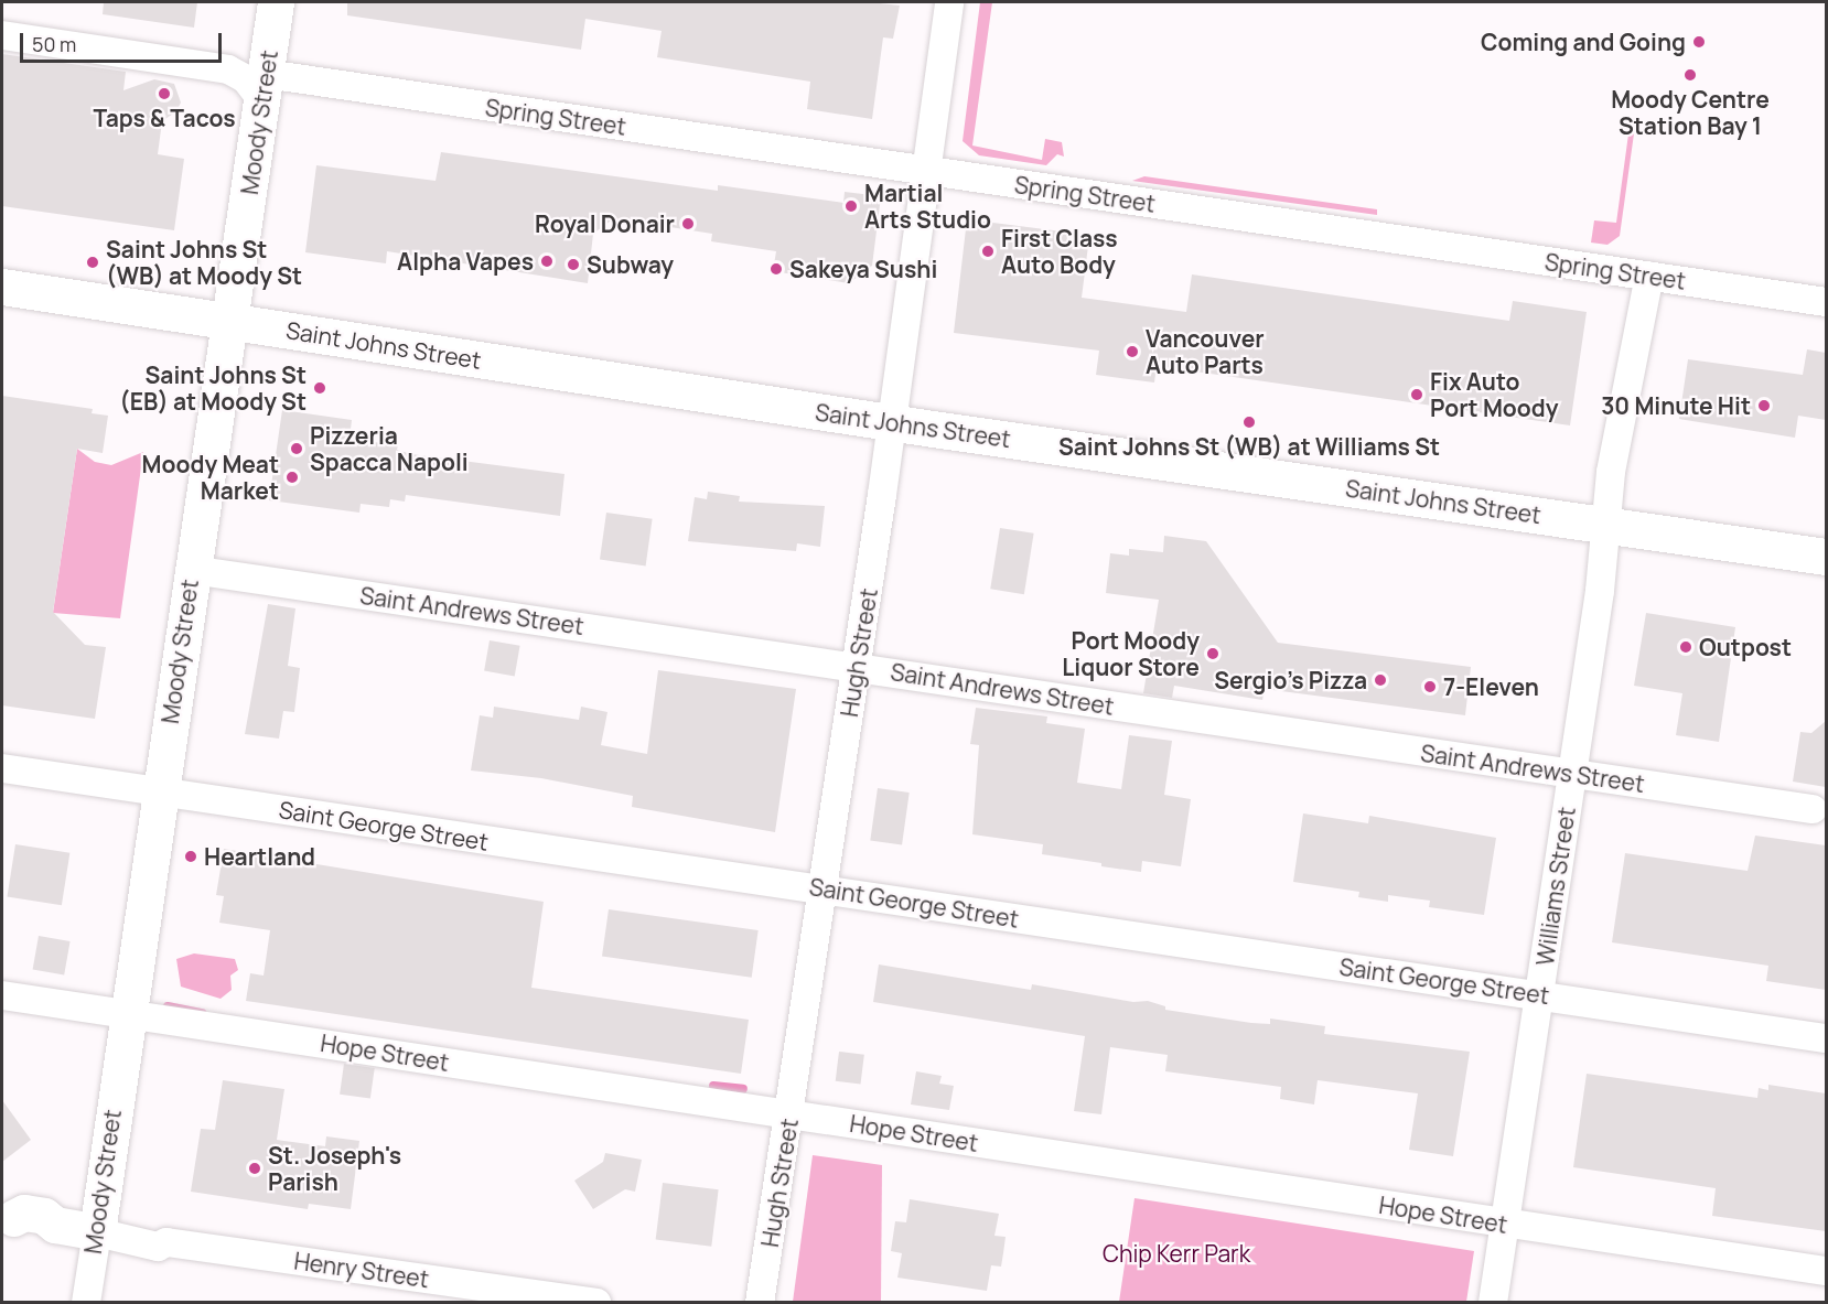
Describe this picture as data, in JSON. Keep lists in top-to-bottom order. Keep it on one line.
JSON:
{"streets":{"main road":["Moody Street","Saint Johns Street","Henry Street"],"street":["Spring Street","Saint Andrews Street","Hugh Street","Saint George Street","Williams Street","Hope Street"]},"crossings":[["Spring Street","Moody Street"],["Spring Street","Hugh Street"],["Spring Street","Williams Street"],["Moody Street","Saint Johns Street"],["Moody Street","Saint Andrews Street"],["Moody Street","Saint George Street"],["Moody Street","Hope Street"],["Moody Street","Henry Street"],["Saint Johns Street","Hugh Street"],["Saint Johns Street","Williams Street"],["Saint Andrews Street","Hugh Street"],["Saint Andrews Street","Williams Street"],["Hugh Street","Saint George Street"],["Hugh Street","Hope Street"],["Saint George Street","Williams Street"],["Williams Street","Hope Street"]],"parks":["Chip Kerr Park"],"places":["Coming and Going","Moody Centre Station Bay 1","Taps & Tacos","Martial Arts Studio","Royal Donair","First Class Auto Body","Alpha Vapes","Saint Johns St (WB) at Moody St","Subway","Sakeya Sushi","Vancouver Auto Parts","Saint Johns St (EB) at Moody St","Fix Auto Port Moody","30 Minute Hit","Saint Johns St (WB) at Williams St","Pizzeria Spacca Napoli","Moody Meat Market","Outpost","Port Moody Liquor Store","Sergio's Pizza","7-Eleven","Heartland","St. Joseph's Parish"],"scale_bar":"50 m"}
